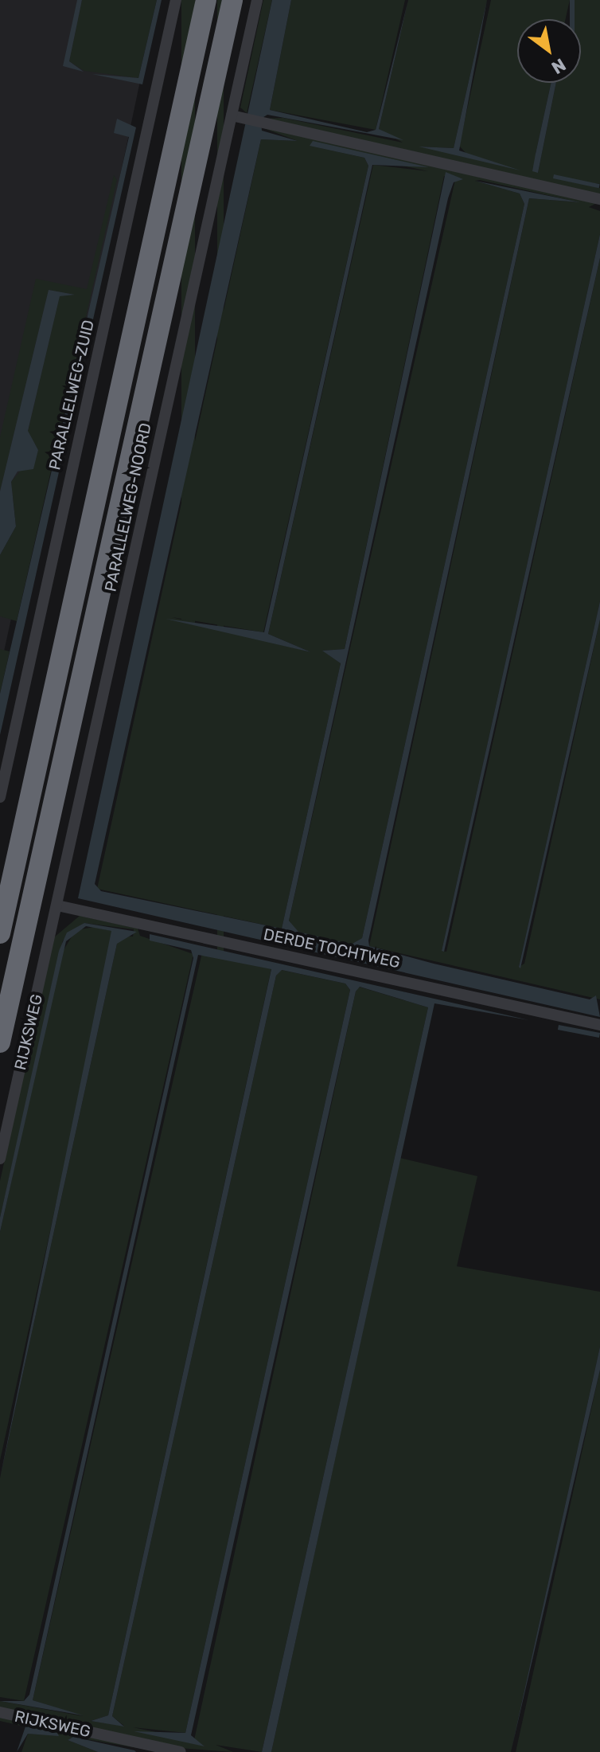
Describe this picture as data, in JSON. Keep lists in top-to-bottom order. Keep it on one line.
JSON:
{"streets":{"highway":["RIJKSWEG"],"street":["PARALLELWEG-ZUID","PARALLELWEG-NOORD","DERDE TOCHTWEG"]},"crossings":[["PARALLELWEG-NOORD","DERDE TOCHTWEG"],["PARALLELWEG-NOORD","RIJKSWEG"],["DERDE TOCHTWEG","RIJKSWEG"]],"north":"bottom right"}
